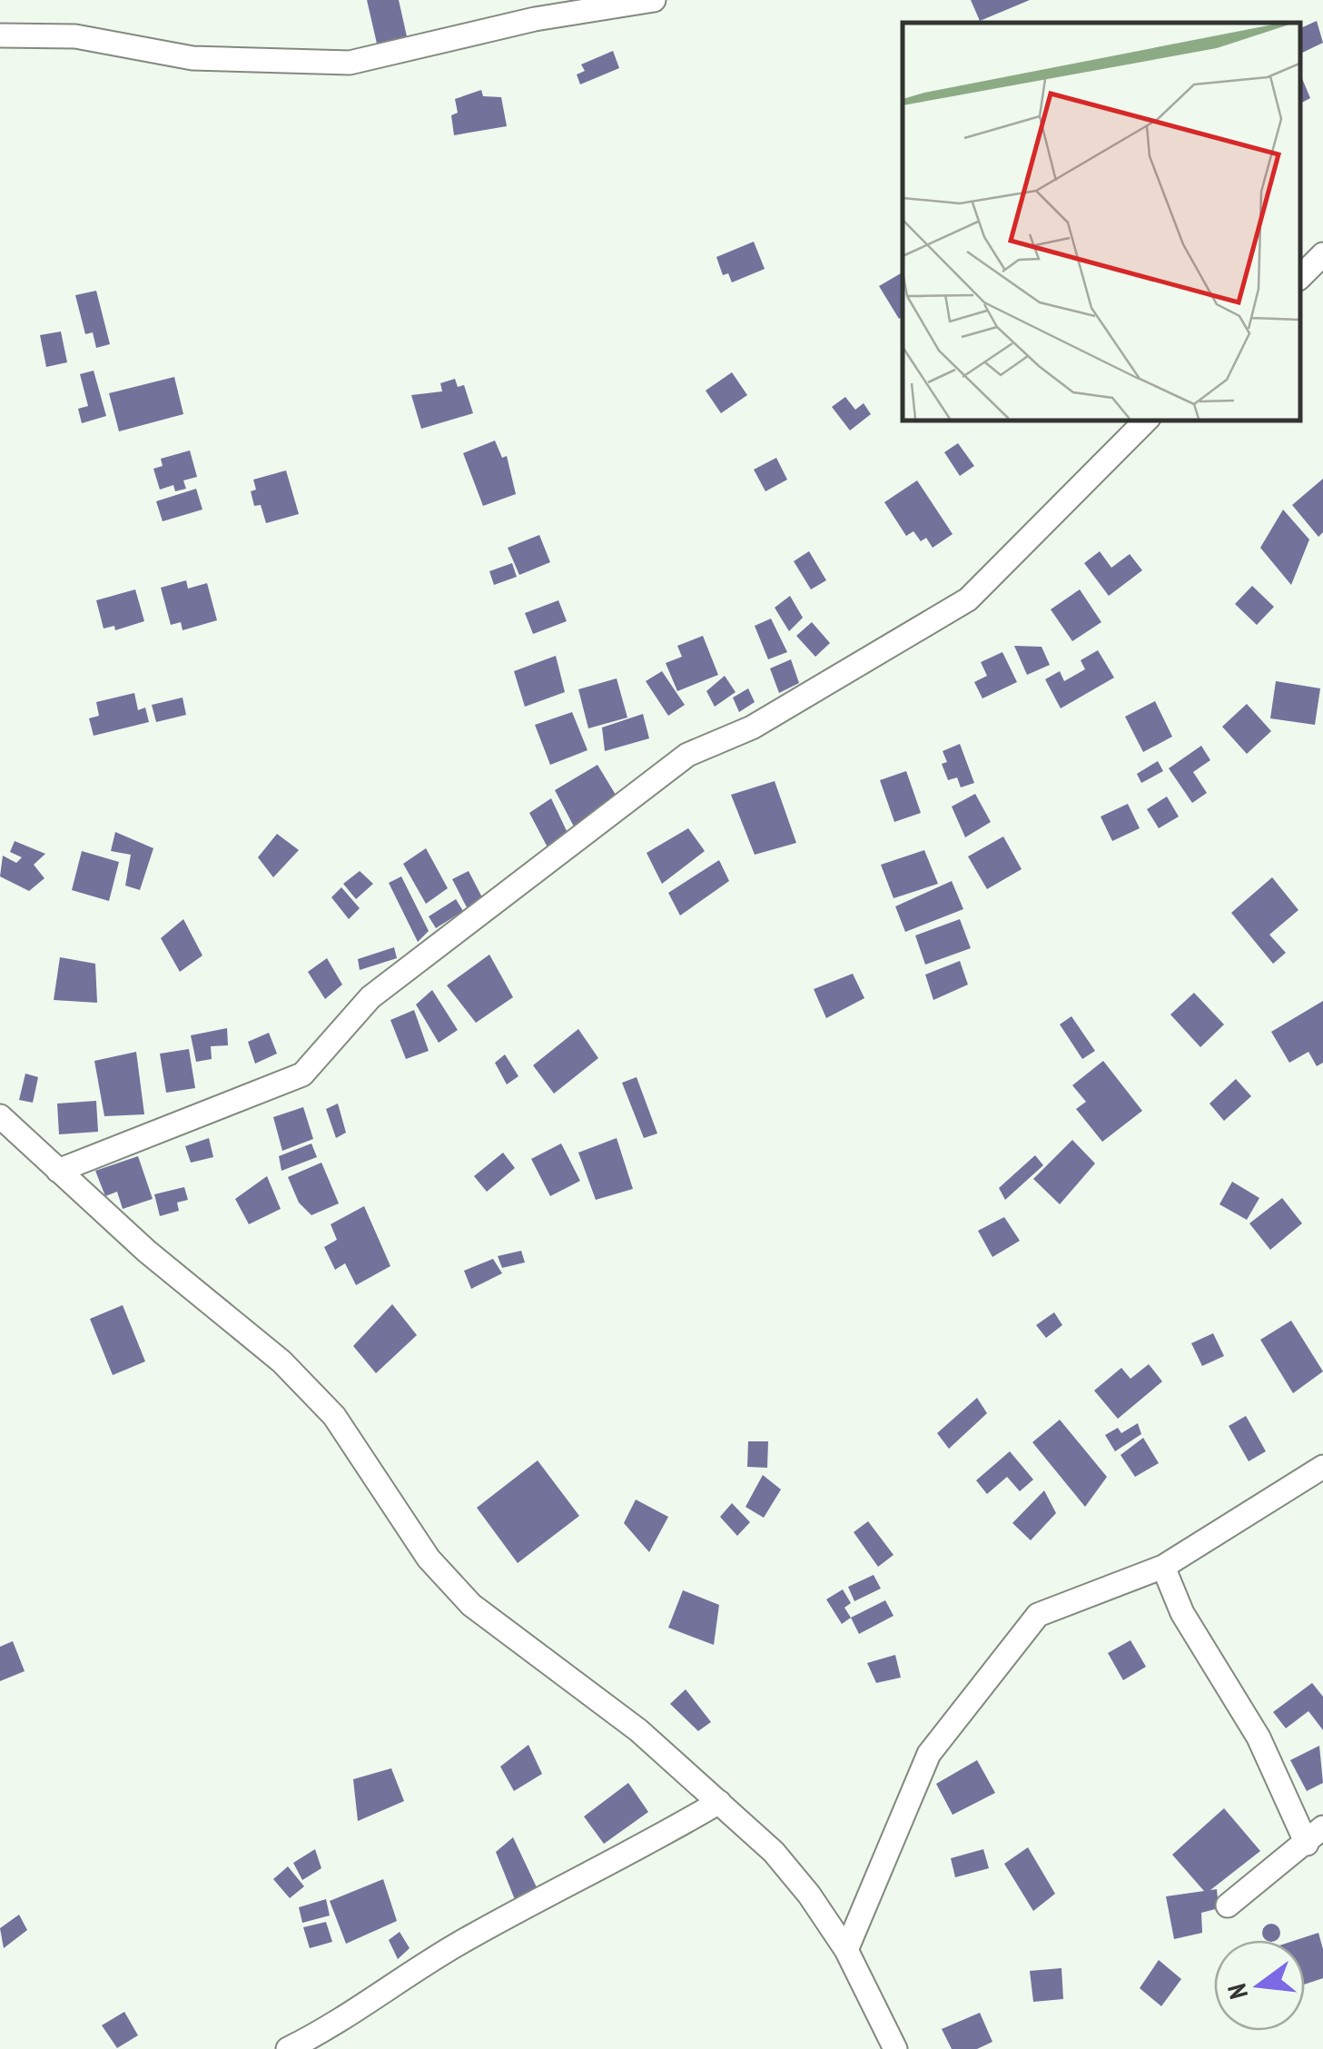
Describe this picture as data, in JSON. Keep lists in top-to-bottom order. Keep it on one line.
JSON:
{"north":"left"}
